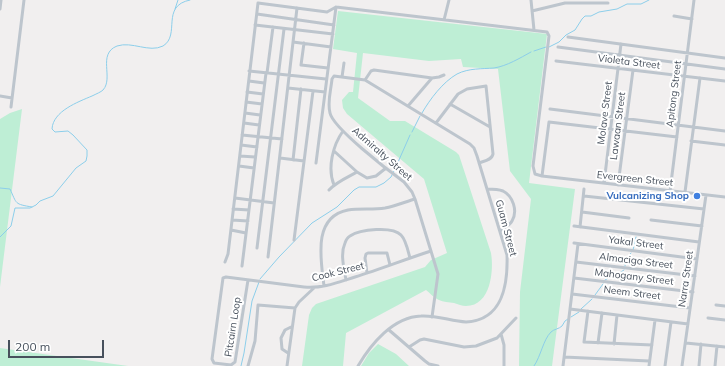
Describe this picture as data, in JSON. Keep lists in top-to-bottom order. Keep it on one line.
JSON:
{"streets":{"street":["Violeta Street","Apitong Street","Molave Street","Lawaan Street","Admiralty Street","Evergreen Street","Guam Street","Yakal Street","Almaciga Street","Cook Street","Mahogany Street","Narra Street","Neem Street","Pitcairn Loop"]},"crossings":[["Violeta Street","Apitong Street"],["Violeta Street","Molave Street"],["Violeta Street","Lawaan Street"],["Apitong Street","Evergreen Street"],["Molave Street","Evergreen Street"],["Lawaan Street","Evergreen Street"],["Admiralty Street","Guam Street"],["Admiralty Street","Cook Street"],["Evergreen Street","Narra Street"],["Yakal Street","Narra Street"],["Almaciga Street","Narra Street"],["Cook Street","Pitcairn Loop"],["Mahogany Street","Narra Street"],["Narra Street","Neem Street"]],"places":["Vulcanizing Shop"],"scale_bar":"200 m"}
